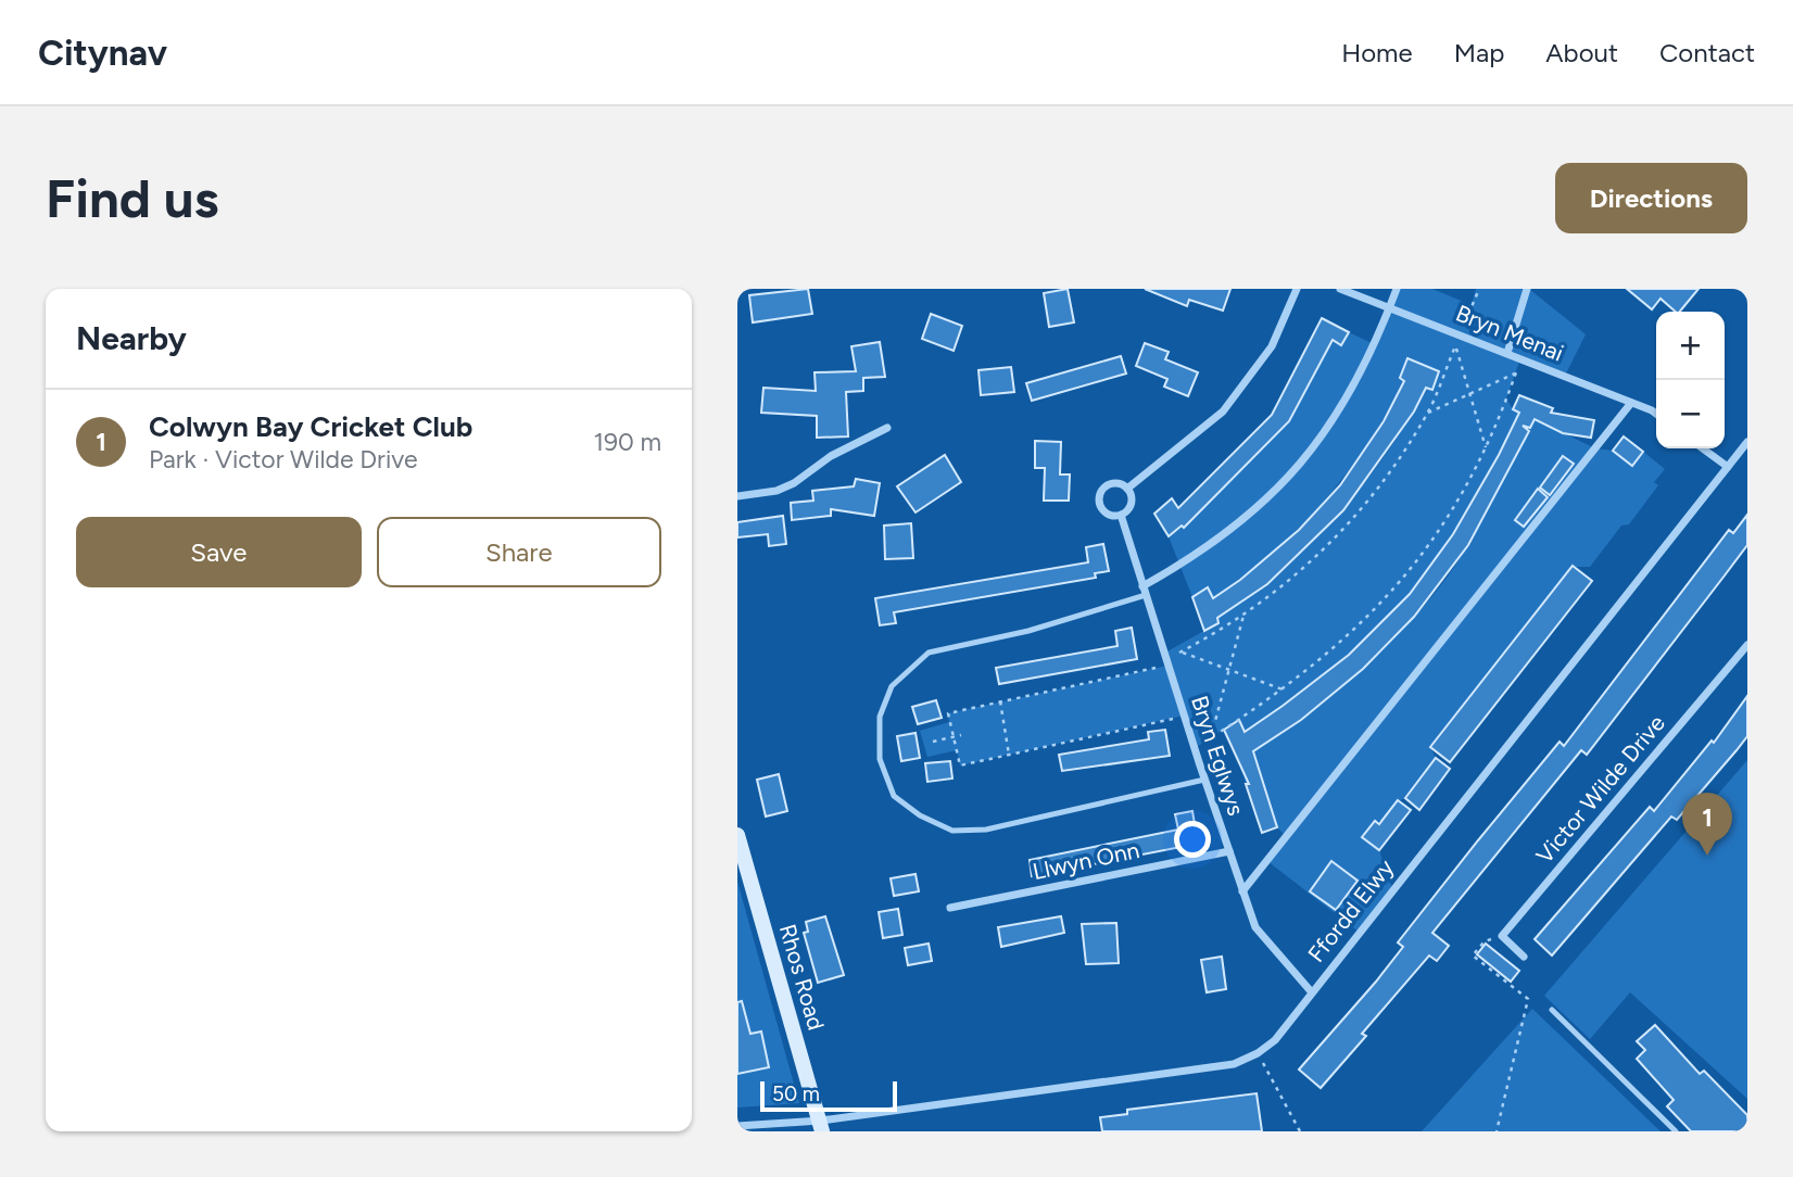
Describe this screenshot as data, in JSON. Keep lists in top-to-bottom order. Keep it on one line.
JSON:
{"streets":{"main road":["Rhos Road"],"street":["Bryn Menai","Bryn Eglwys","Victor Wilde Drive","Llwyn Onn","Ffordd Elwy"]},"crossings":[["Bryn Eglwys","Llwyn Onn"],["Bryn Eglwys","Ffordd Elwy"],["Ffordd Elwy","Rhos Road"]],"scale_bar":"50 m","page":{"header":"Citynav","nav":["Home","Map","About","Contact"],"buttons":["Directions",["Save","Share"]],"title":"Find us","heading":"Nearby","map_buttons":["+","−"],"list":[{"mark":"1","name":"Colwyn Bay Cricket Club","note":"Park · Victor Wilde Drive","value":"190 m"}],"pins":"1","scale":"50 m"}}
